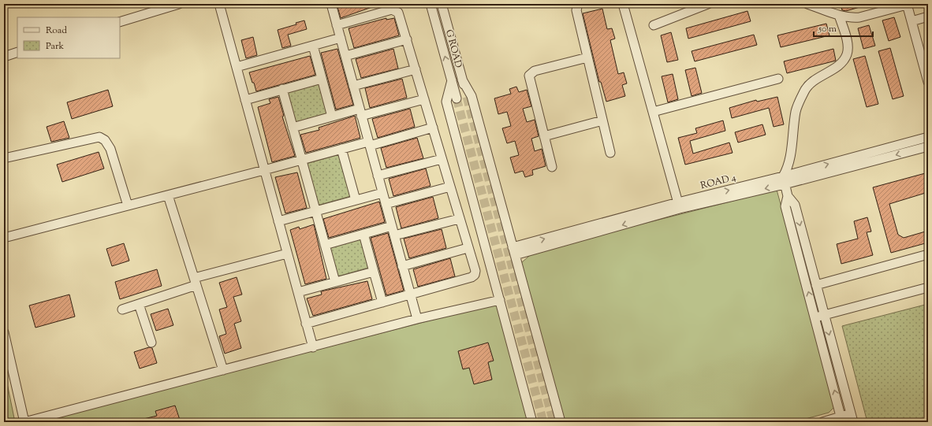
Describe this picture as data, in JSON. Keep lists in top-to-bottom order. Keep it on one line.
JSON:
{"streets":{"street":["G ROAD","ROAD 4"]},"legend":["Road","Park"],"scale_bar":"50 m"}
